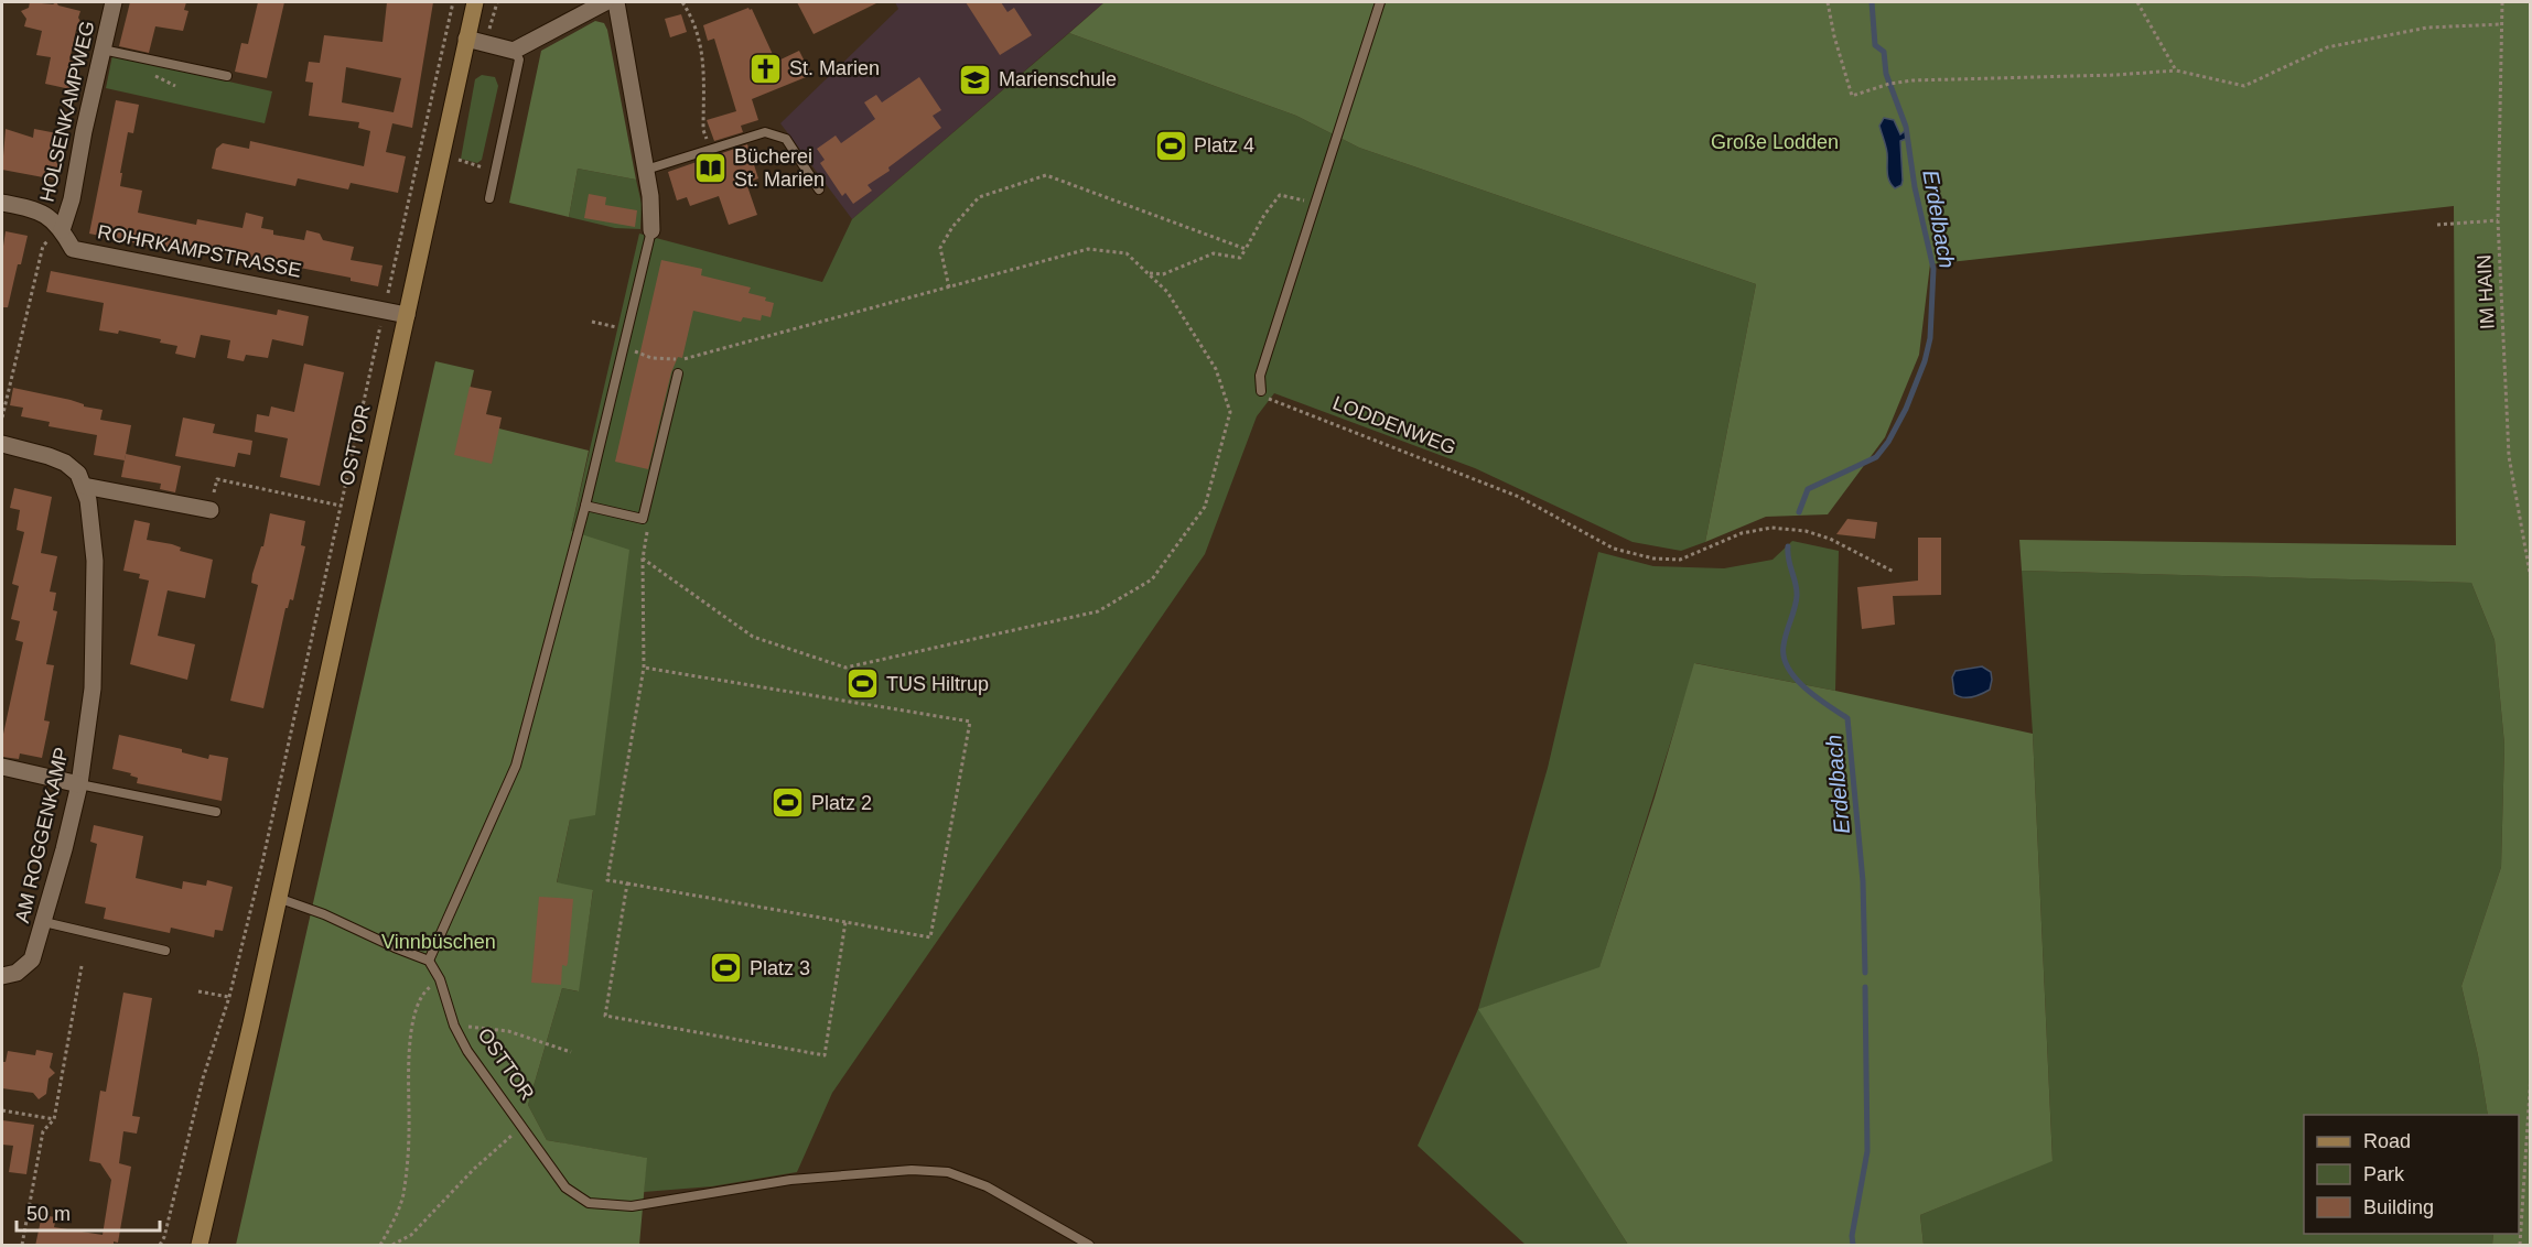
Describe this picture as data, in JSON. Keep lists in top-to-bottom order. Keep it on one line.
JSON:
{"streets":{"main road":["OSTTOR"],"street":["HOLSENKAMPWEG","ROHRKAMPSTRASSE","AM ROGGENKAMP"],"path":["IM HAIN","LODDENWEG"]},"crossings":[["HOLSENKAMPWEG","ROHRKAMPSTRASSE"],["ROHRKAMPSTRASSE","OSTTOR"]],"water":["Erdelbach"],"parks":["Große Lodden","Vinnbüschen"],"places":{"church":["St. Marien"],"school or university":["Marienschule"],"sports":["Platz 4","TUS Hiltrup","Platz 2","Platz 3"],"library":["Bücherei St. Marien"]},"legend":["Road","Park","Building"],"scale_bar":"50 m"}
